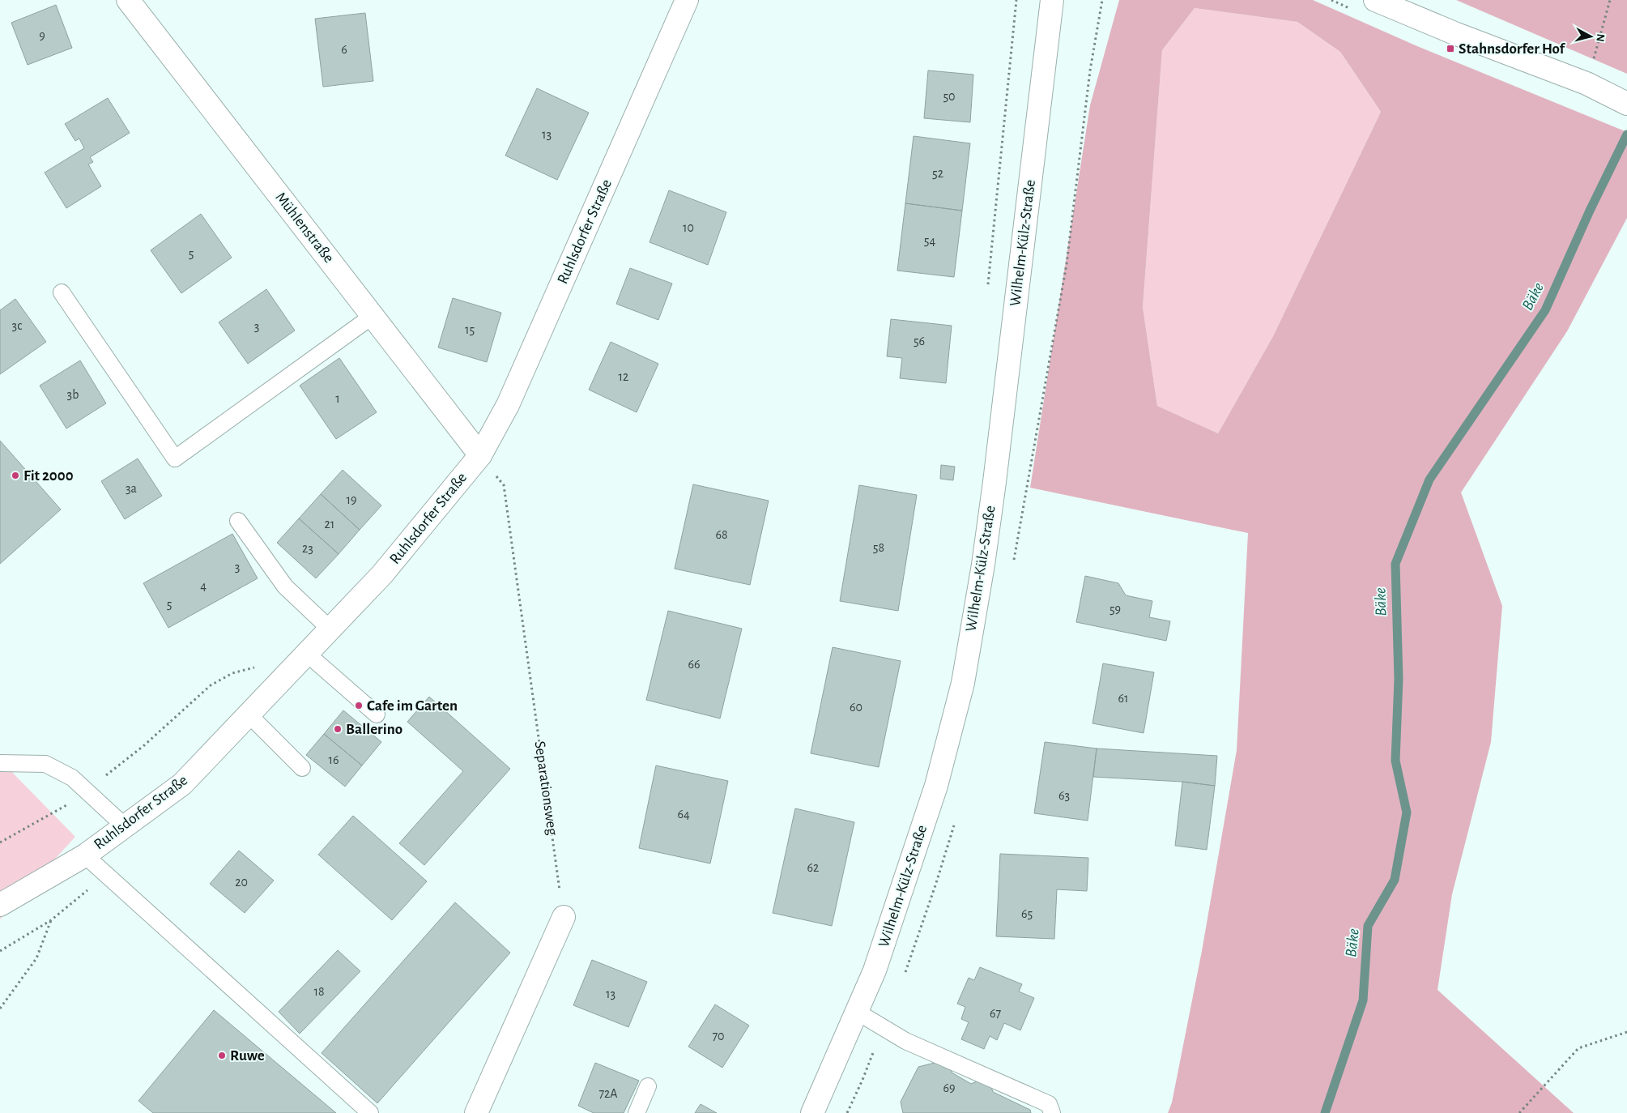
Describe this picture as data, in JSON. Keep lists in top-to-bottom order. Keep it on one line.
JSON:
{"streets":{"street":["Mühlenstraße","Ruhlsdorfer Straße","Wilhelm-Külz-Straße"],"path":["Separationsweg"]},"crossings":[["Mühlenstraße","Ruhlsdorfer Straße"],["Mühlenstraße","Separationsweg"],["Ruhlsdorfer Straße","Separationsweg"]],"water":["Bäke"],"places":{"transit":["Stahnsdorfer Hof"],"other":["Fit 2000","Cafe im Garten","Ballerino","Ruwe"]},"house_numbers":["9","6","50","13","52","10","54","5","3c","3","15","56","12","3b","1","3a","19","21","68","58","23","3","4","5","59","66","61","60","16","63","64","62","20","65","18","13","67","70","69","72A"],"north":"right"}
